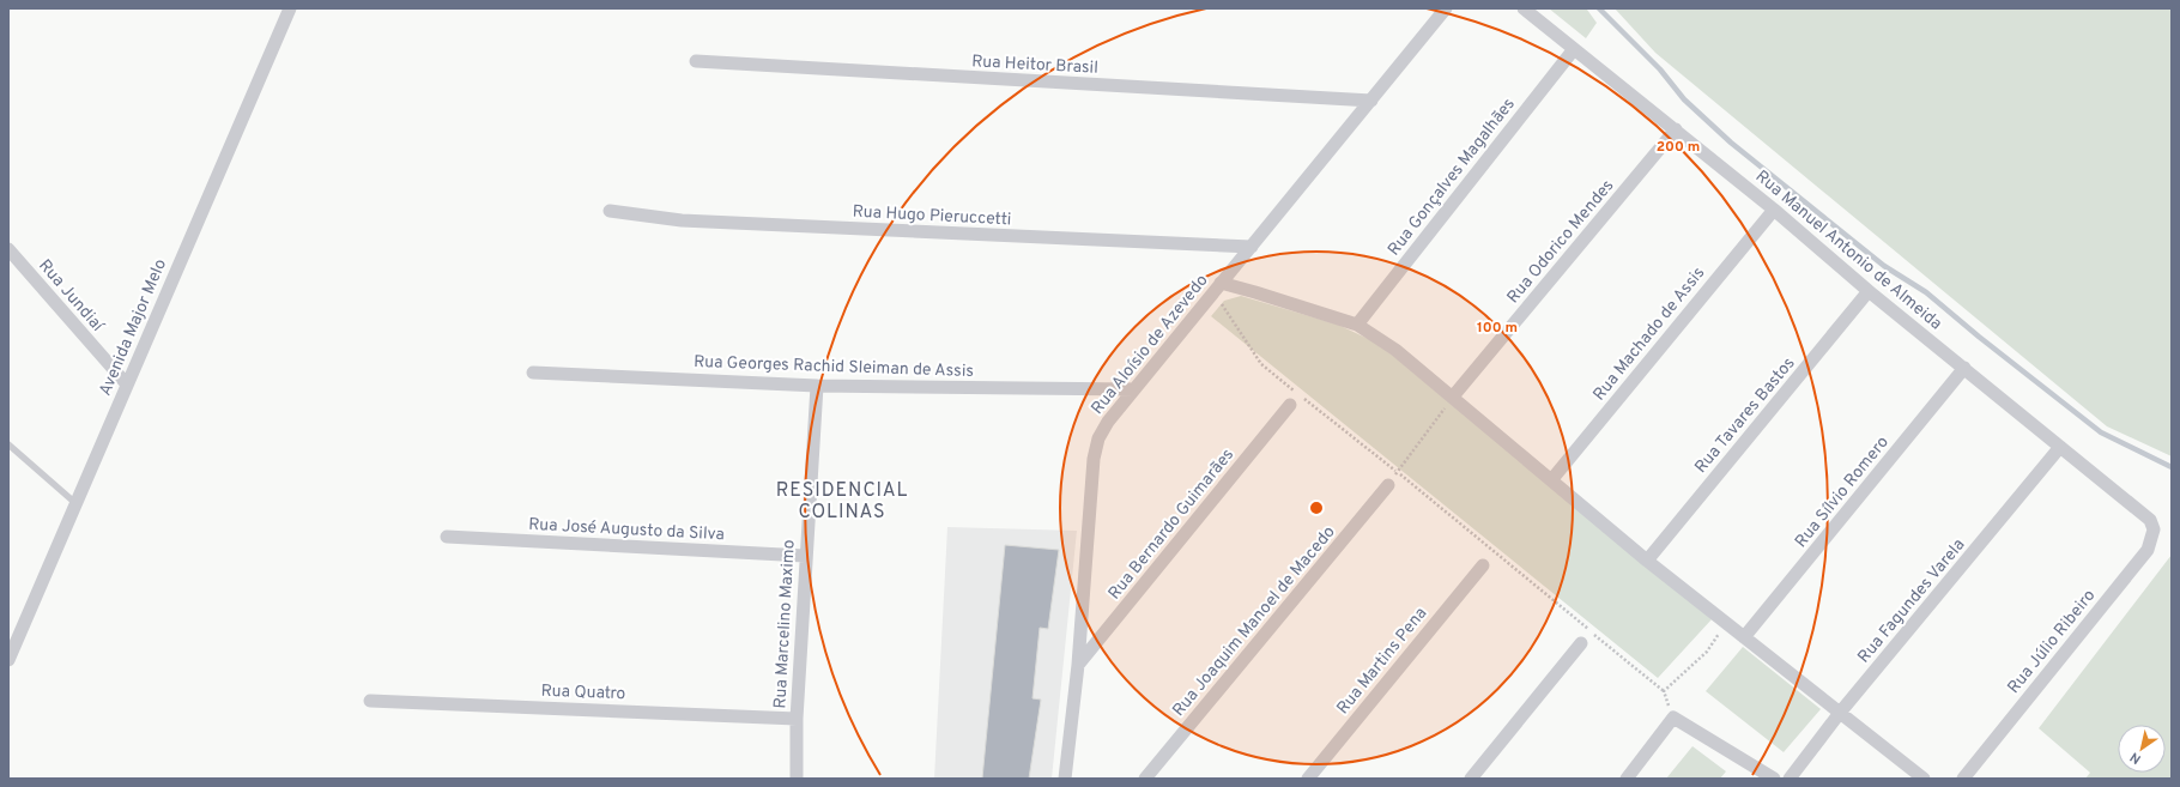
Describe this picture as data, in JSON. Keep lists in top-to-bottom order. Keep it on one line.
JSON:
{"streets":{"street":["Rua Heitor Brasil","Rua Gonçalves Magalhães","Rua Hugo Pieruccetti","Rua Odorico Mendes","Rua Manuel Antonio de Almeida","Rua Jundiaí","Avenida Major Melo","Rua Machado de Assis","Rua Aloísio de Azevedo","Rua Georges Rachid Sleiman de Assis","Rua Tavares Bastos","Rua Sílvio Romero","Rua Bernardo Guimarães","Rua José Augusto da Silva","Rua Fagundes Varela","Rua Joaquim Manoel de Macedo","Rua Marcelino Maximo","Rua Júlio Ribeiro","Rua Martins Pena","Rua Quatro"]},"crossings":[["Rua Heitor Brasil","Rua Aloísio de Azevedo"],["Rua Gonçalves Magalhães","Rua Manuel Antonio de Almeida"],["Rua Hugo Pieruccetti","Rua Aloísio de Azevedo"],["Rua Odorico Mendes","Rua Manuel Antonio de Almeida"],["Rua Manuel Antonio de Almeida","Rua Machado de Assis"],["Rua Manuel Antonio de Almeida","Rua Tavares Bastos"],["Rua Manuel Antonio de Almeida","Rua Sílvio Romero"],["Rua Manuel Antonio de Almeida","Rua Fagundes Varela"],["Rua Manuel Antonio de Almeida","Rua Júlio Ribeiro"],["Rua Jundiaí","Avenida Major Melo"],["Rua Aloísio de Azevedo","Rua Georges Rachid Sleiman de Assis"],["Rua Aloísio de Azevedo","Rua Bernardo Guimarães"],["Rua Georges Rachid Sleiman de Assis","Rua Marcelino Maximo"],["Rua José Augusto da Silva","Rua Marcelino Maximo"],["Rua Marcelino Maximo","Rua Quatro"]],"districts":["RESIDENCIAL COLINAS"],"north":"bottom left","rings":["200 m","100 m"]}
